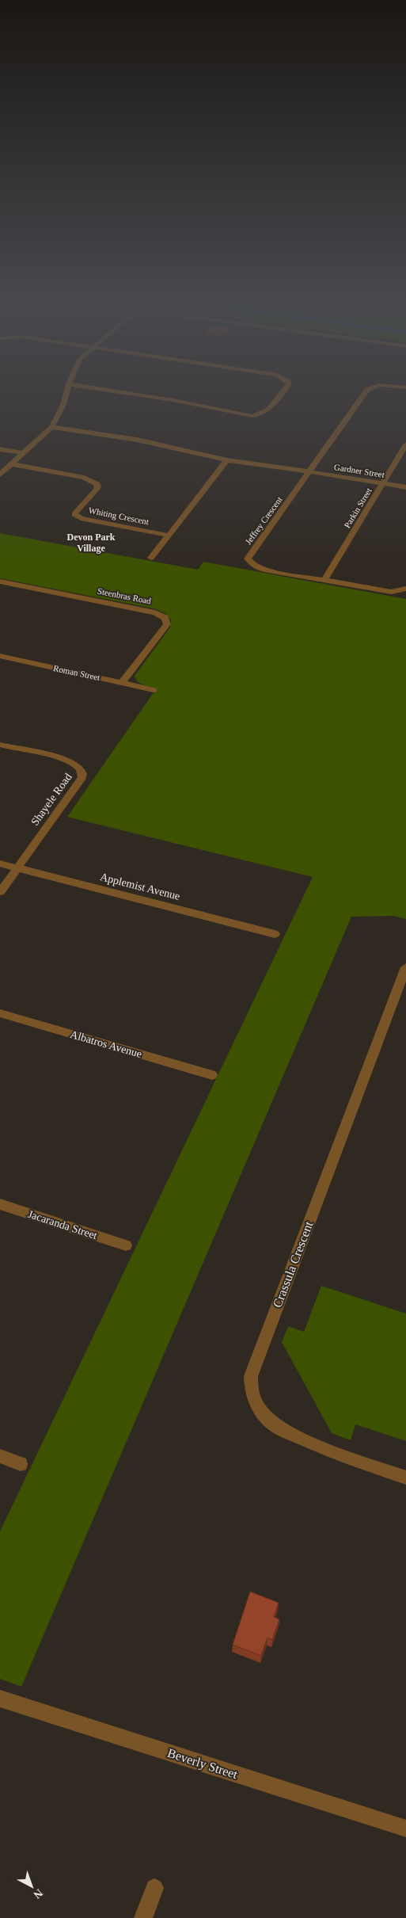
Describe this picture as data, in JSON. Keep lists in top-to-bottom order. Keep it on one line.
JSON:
{"streets":{"street":["Gardner Street","Parkin Street","Whiting Crescent","Jeffrey Crescent","Steenbras Road","Roman Street","Shayele Road","Applemist Avenue","Albatros Avenue","Jacaranda Street","Crassula Crescent","Beverly Street"]},"crossings":[["Gardner Street","Parkin Street"],["Gardner Street","Jeffrey Crescent"],["Parkin Street","Jeffrey Crescent"],["Steenbras Road","Roman Street"],["Shayele Road","Applemist Avenue"]],"districts":["Devon Park Village"],"north":"bottom right"}
